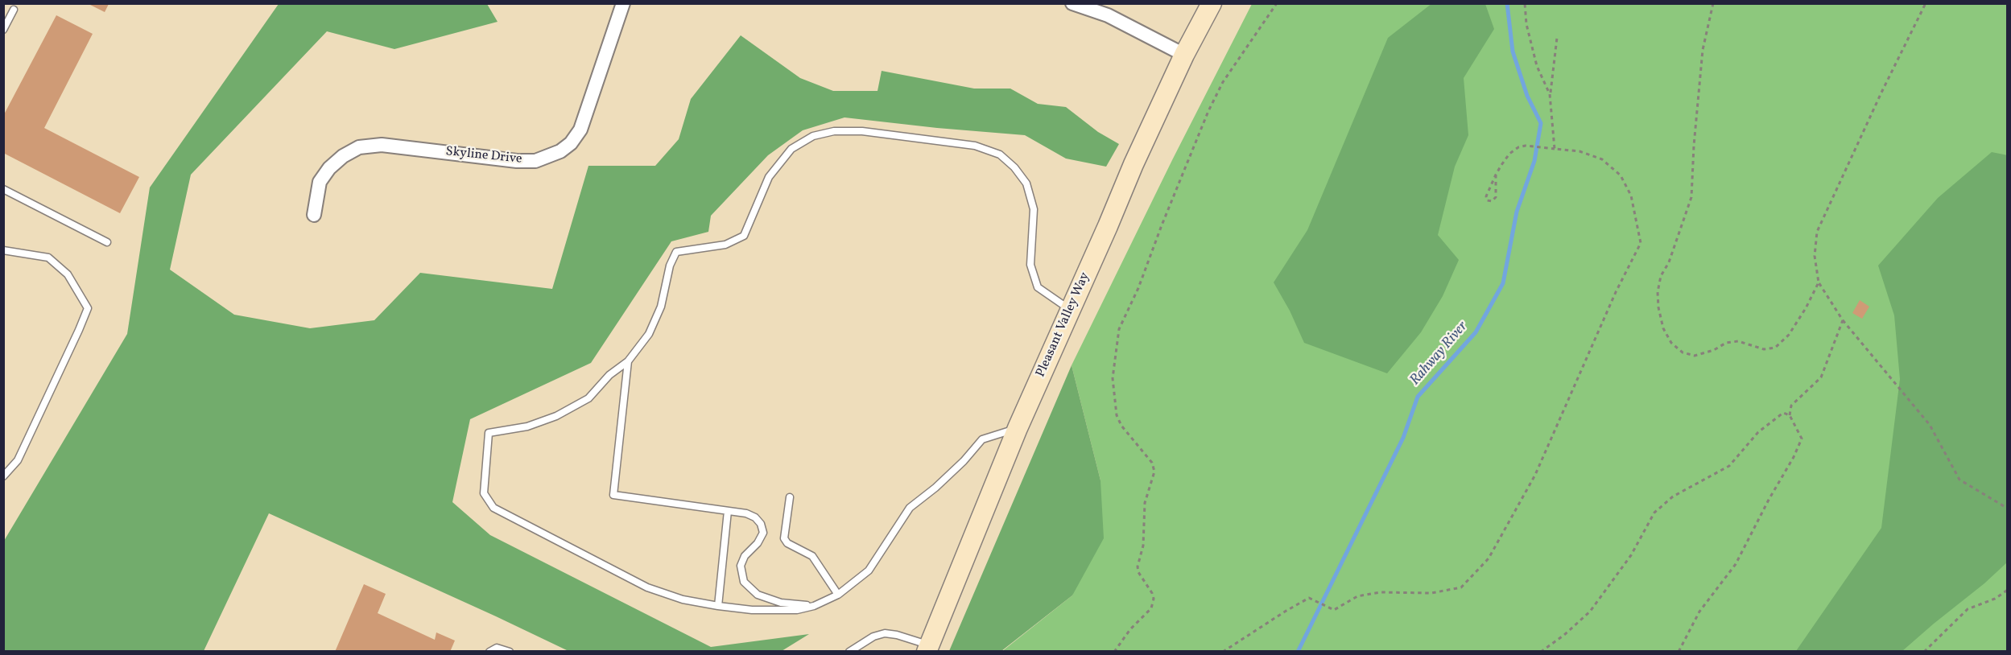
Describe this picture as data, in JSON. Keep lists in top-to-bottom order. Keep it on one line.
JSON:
{"streets":{"main road":["Pleasant Valley Way"],"street":["Skyline Drive"]},"water":["Rahway River"]}
